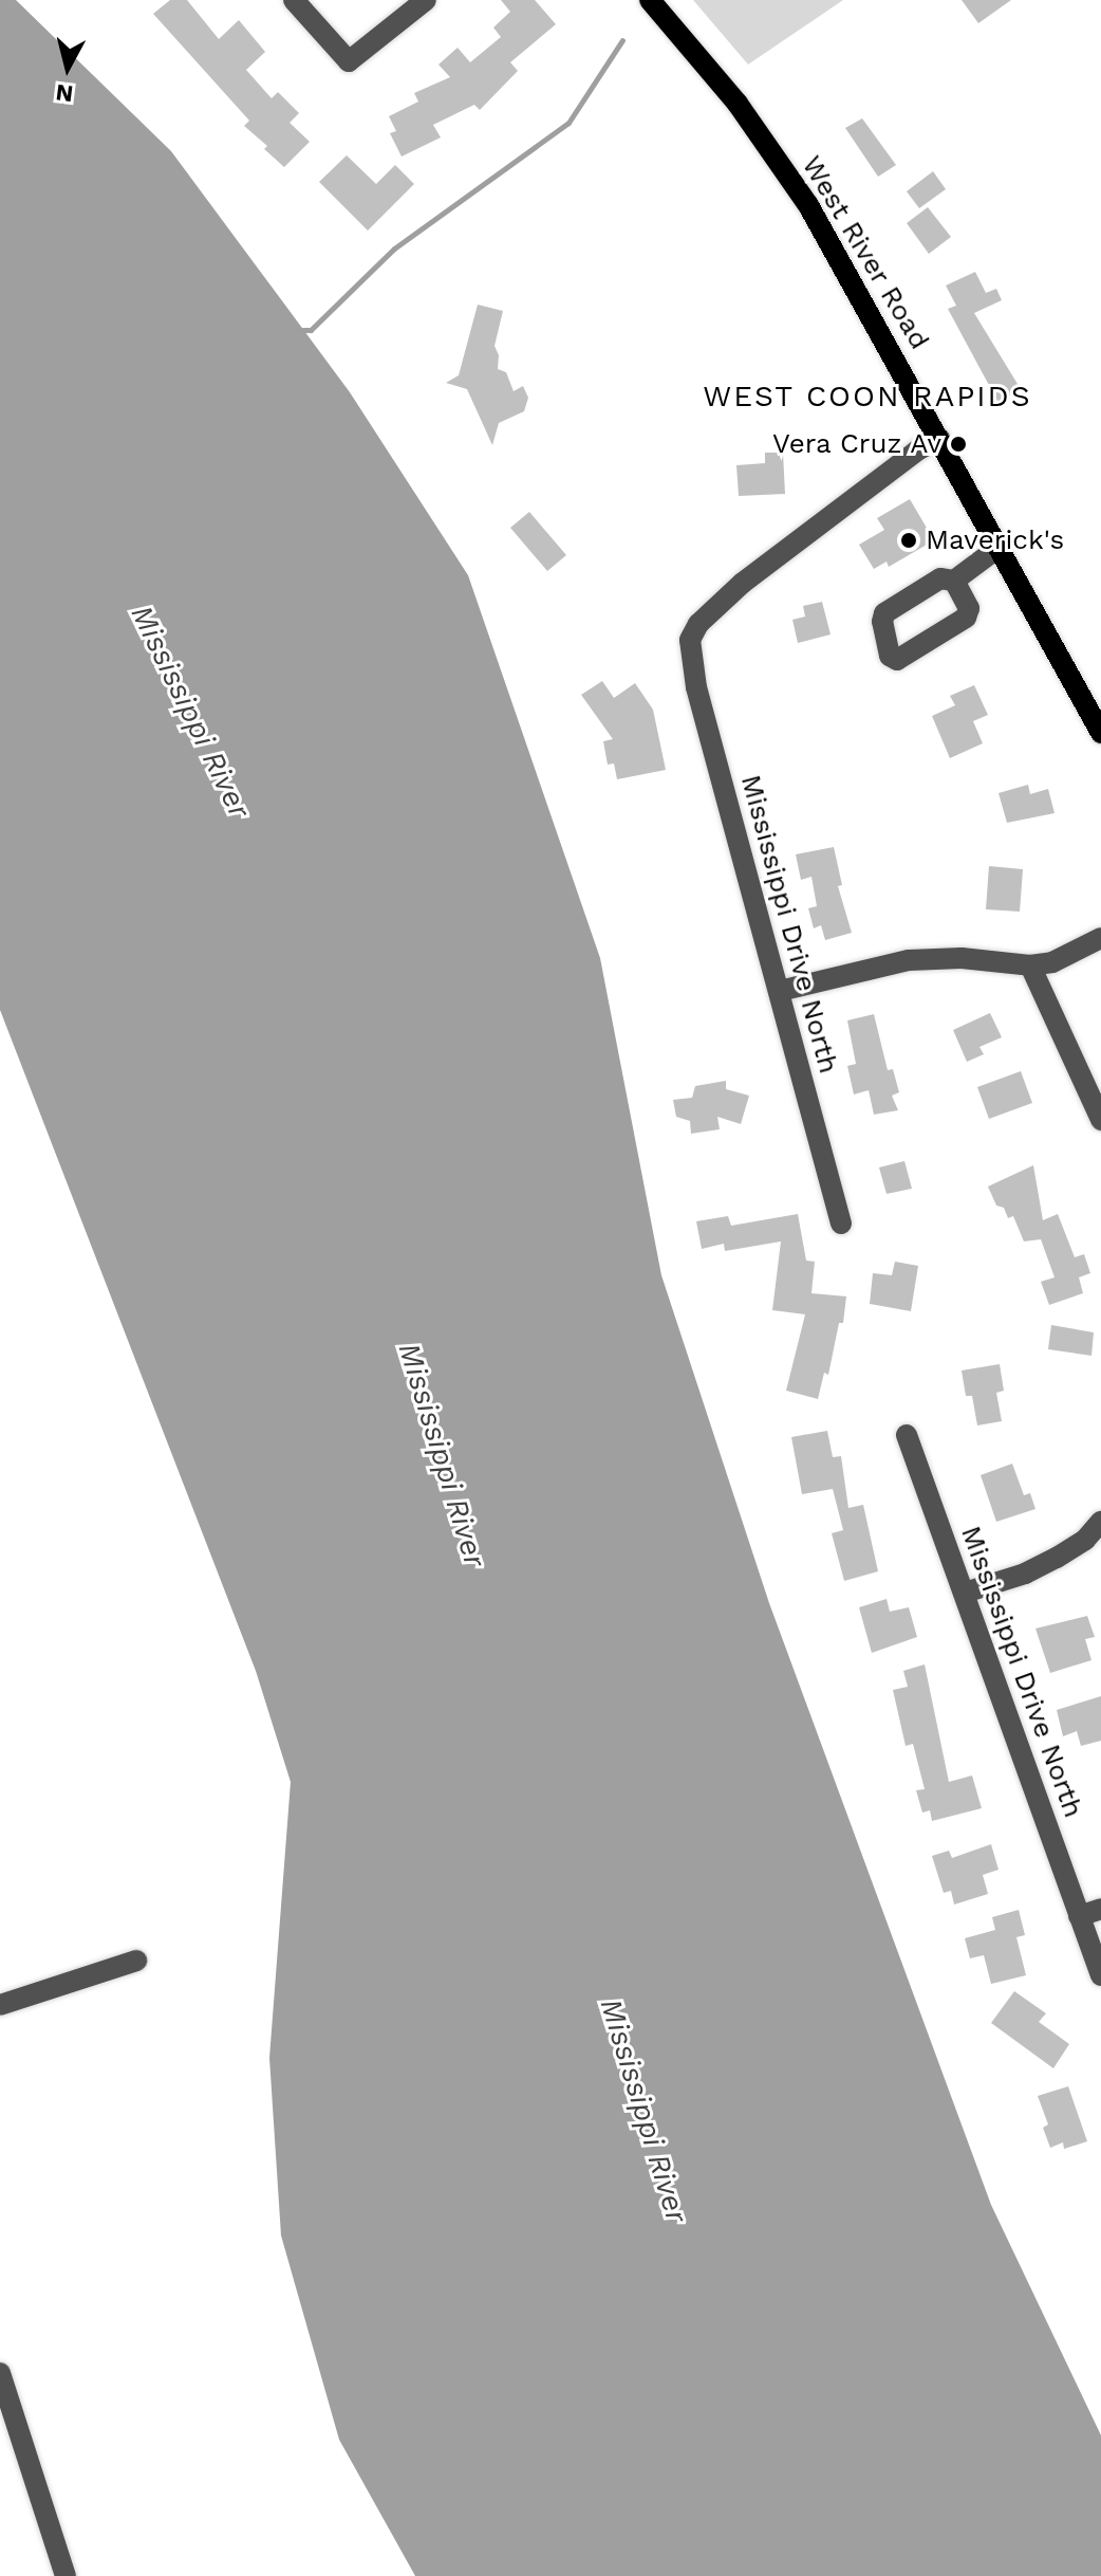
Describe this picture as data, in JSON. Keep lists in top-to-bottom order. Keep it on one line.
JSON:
{"streets":{"main road":["West River Road"],"street":["Mississippi Drive North"]},"crossings":[["West River Road","Mississippi Drive North"]],"districts":["WEST COON RAPIDS"],"water":["Mississippi River"],"places":["Vera Cruz Av","Maverick's"],"north":"bottom"}
